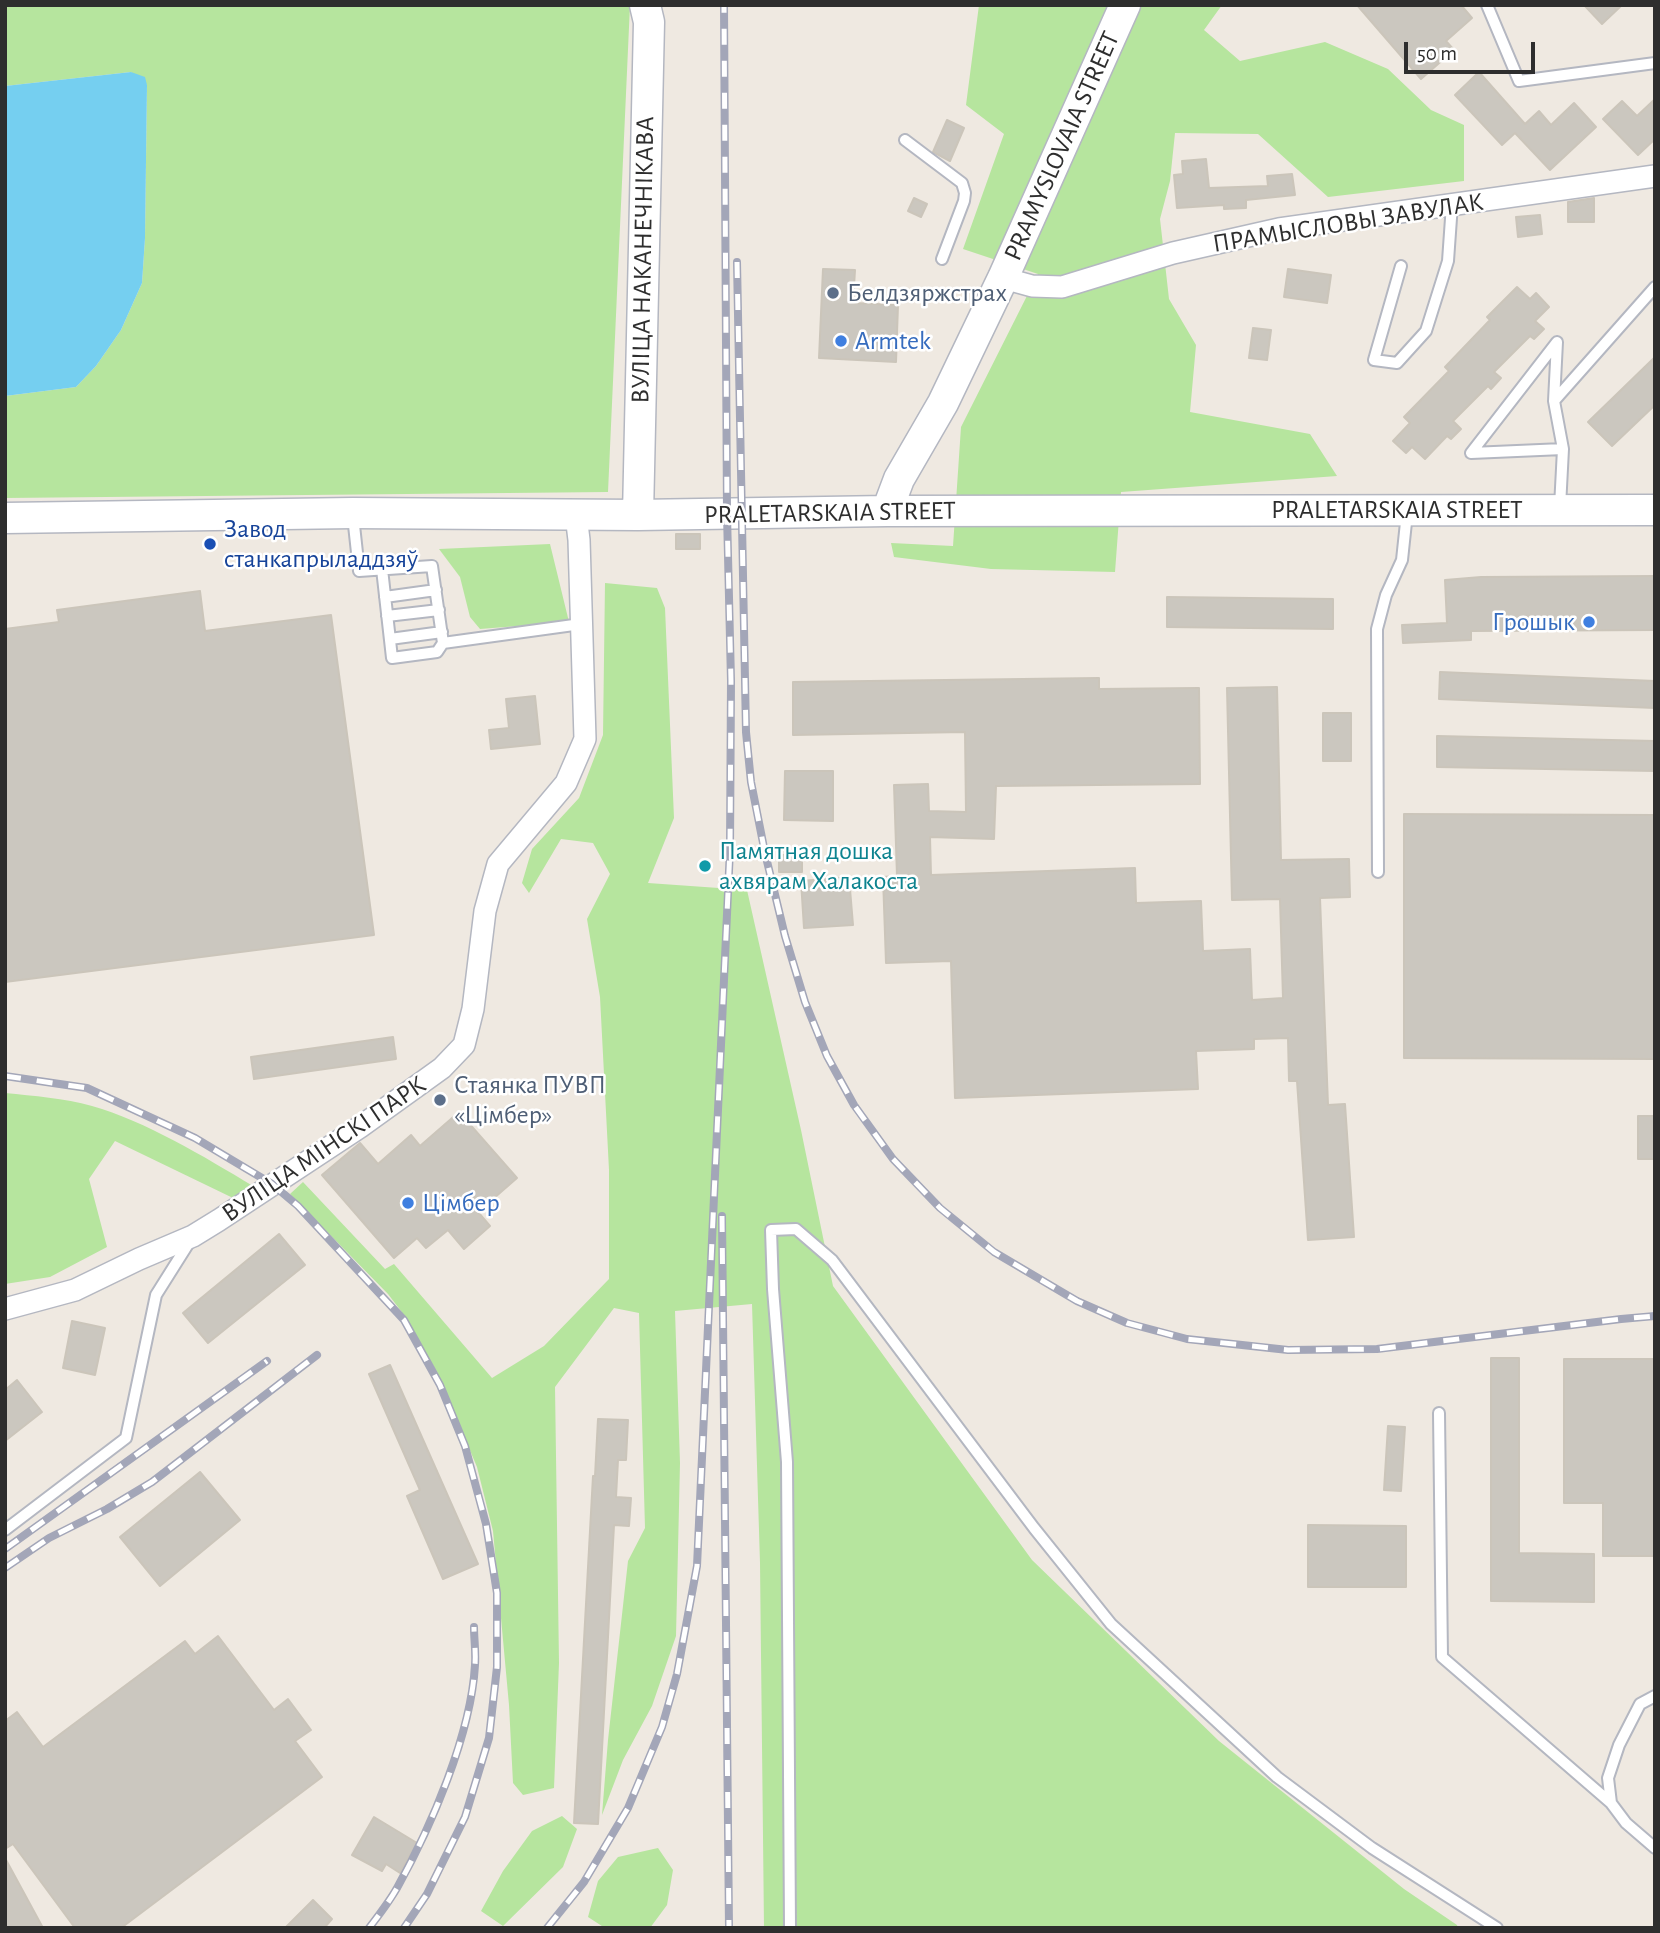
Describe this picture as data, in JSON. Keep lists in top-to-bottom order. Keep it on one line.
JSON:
{"streets":{"main road":["PRAMYSLOVAIA STREET","ВУЛІЦА НАКАНЕЧНІКАВА","PRALETARSKAIA STREET"],"street":["ПРАМЫСЛОВЫ ЗАВУЛАК","ВУЛІЦА МІНСКІ ПАРК"]},"crossings":[["PRAMYSLOVAIA STREET","ПРАМЫСЛОВЫ ЗАВУЛАК"],["PRAMYSLOVAIA STREET","PRALETARSKAIA STREET"],["ВУЛІЦА НАКАНЕЧНІКАВА","PRALETARSKAIA STREET"],["PRALETARSKAIA STREET","ВУЛІЦА МІНСКІ ПАРК"]],"places":["Белдзяржстрах","Armtek","Завод станкапрыладдзяў","Грошык","Памятная дошка ахвярам Халакоста","Стаянка ПУВП «Цімбер»","Цімбер"],"scale_bar":"50 m"}
